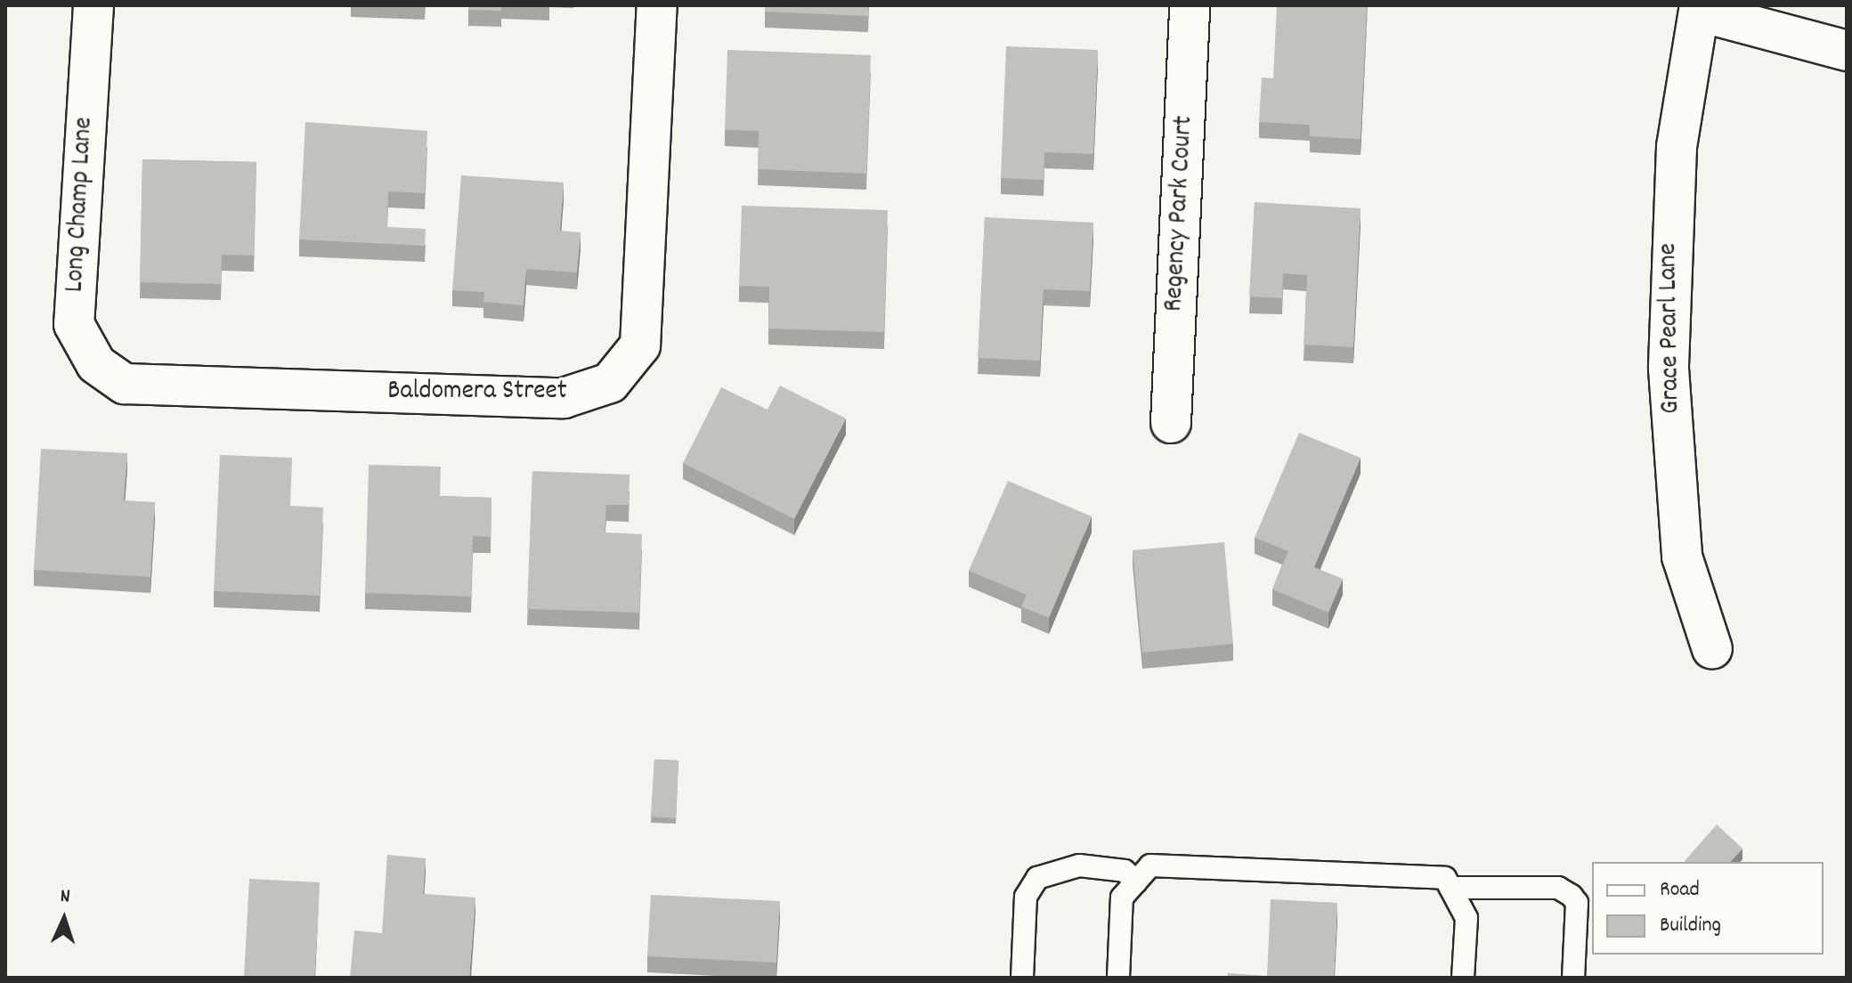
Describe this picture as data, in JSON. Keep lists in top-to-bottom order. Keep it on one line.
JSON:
{"streets":{"street":["Long Champ Lane","Regency Park Court","Grace Pearl Lane","Baldomera Street"]},"crossings":[["Long Champ Lane","Baldomera Street"]],"legend":["Road","Building"],"north":"top"}
